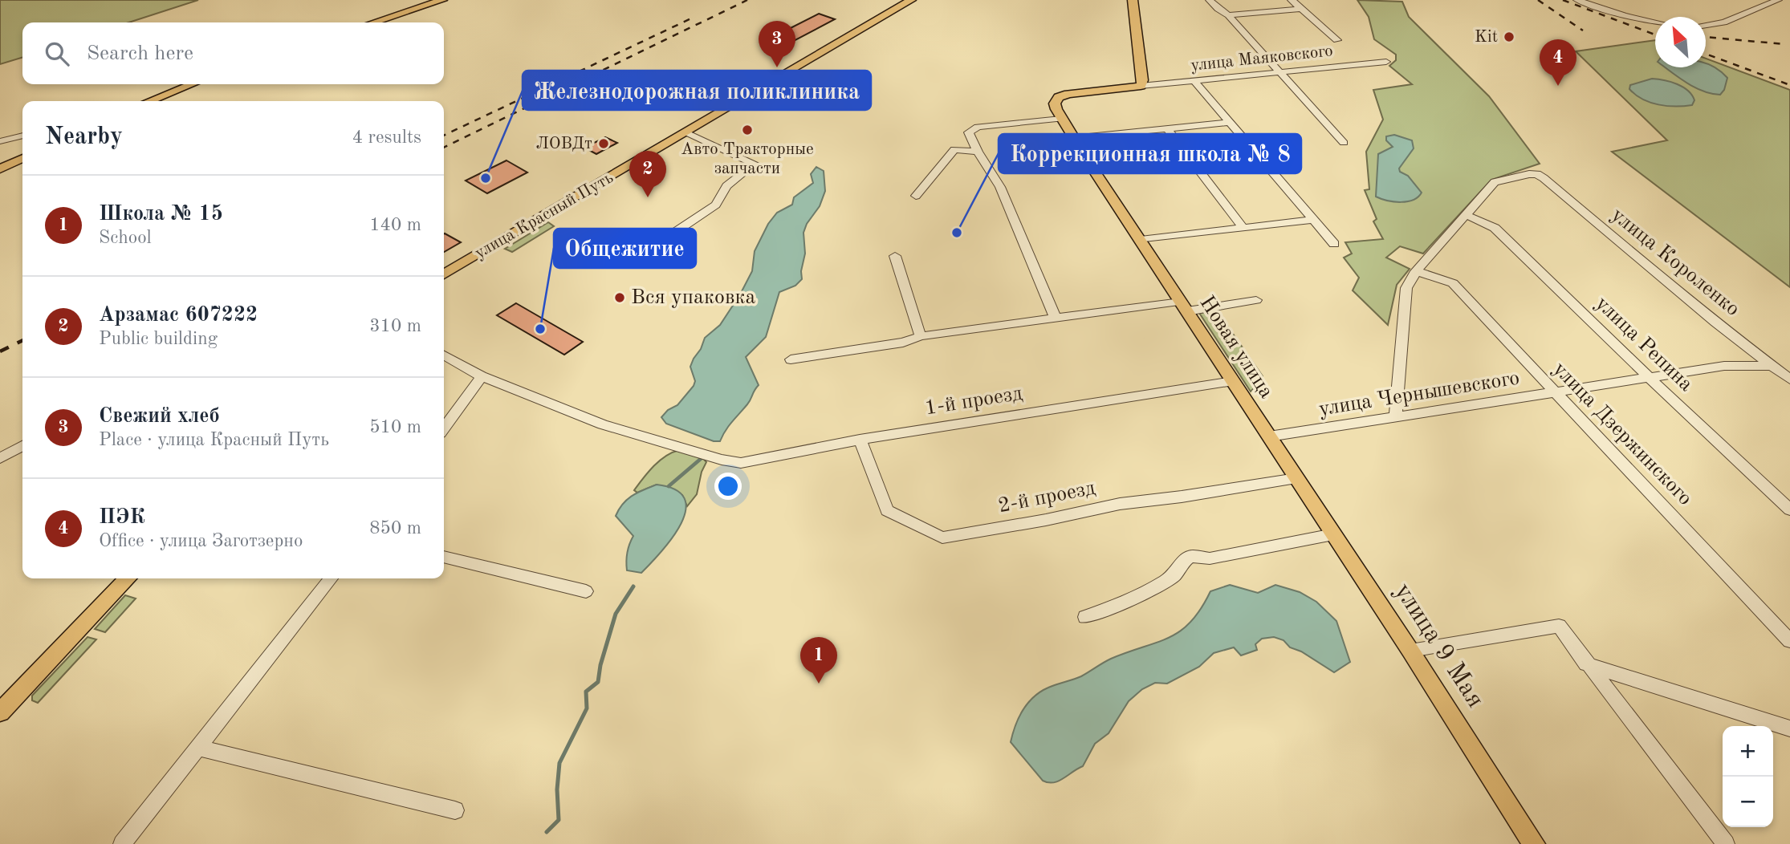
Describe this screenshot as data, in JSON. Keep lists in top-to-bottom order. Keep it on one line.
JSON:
{"streets":{"main road":["улица Красный Путь","Новая улица","улица 9 Мая"],"street":["улица Маяковского","улица Короленко","улица Репина","улица Чернышевского","1-й проезд","улица Дзержинского","2-й проезд"]},"crossings":[["улица Короленко","улица Репина"],["улица Короленко","улица Чернышевского"],["улица Репина","улица Чернышевского"],["Новая улица","улица Чернышевского"],["Новая улица","1-й проезд"],["Новая улица","2-й проезд"],["Новая улица","улица 9 Мая"],["улица Чернышевского","улица Дзержинского"],["1-й проезд","2-й проезд"],["2-й проезд","улица 9 Мая"]],"places":["Kit","Авто Тракторные запчасти","ЛОВДт","Железнодорожная поликлиника","Коррекционная школа № 8","Вся упаковка","Общежитие"],"north":"top left","page":{"pins":["3","4","2","1"],"search":"Search here","heading":["Nearby","4 results"],"list":[{"mark":"1","name":"Школа № 15","note":"School","value":"140 m"},{"mark":"2","name":"Арзамас 607222","note":"Public building","value":"310 m"},{"mark":"3","name":"Свежий хлеб","note":"Place · улица Красный Путь","value":"510 m"},{"mark":"4","name":"ПЭК","note":"Office · улица Заготзерно","value":"850 m"}],"map_buttons":["+","−"]}}
